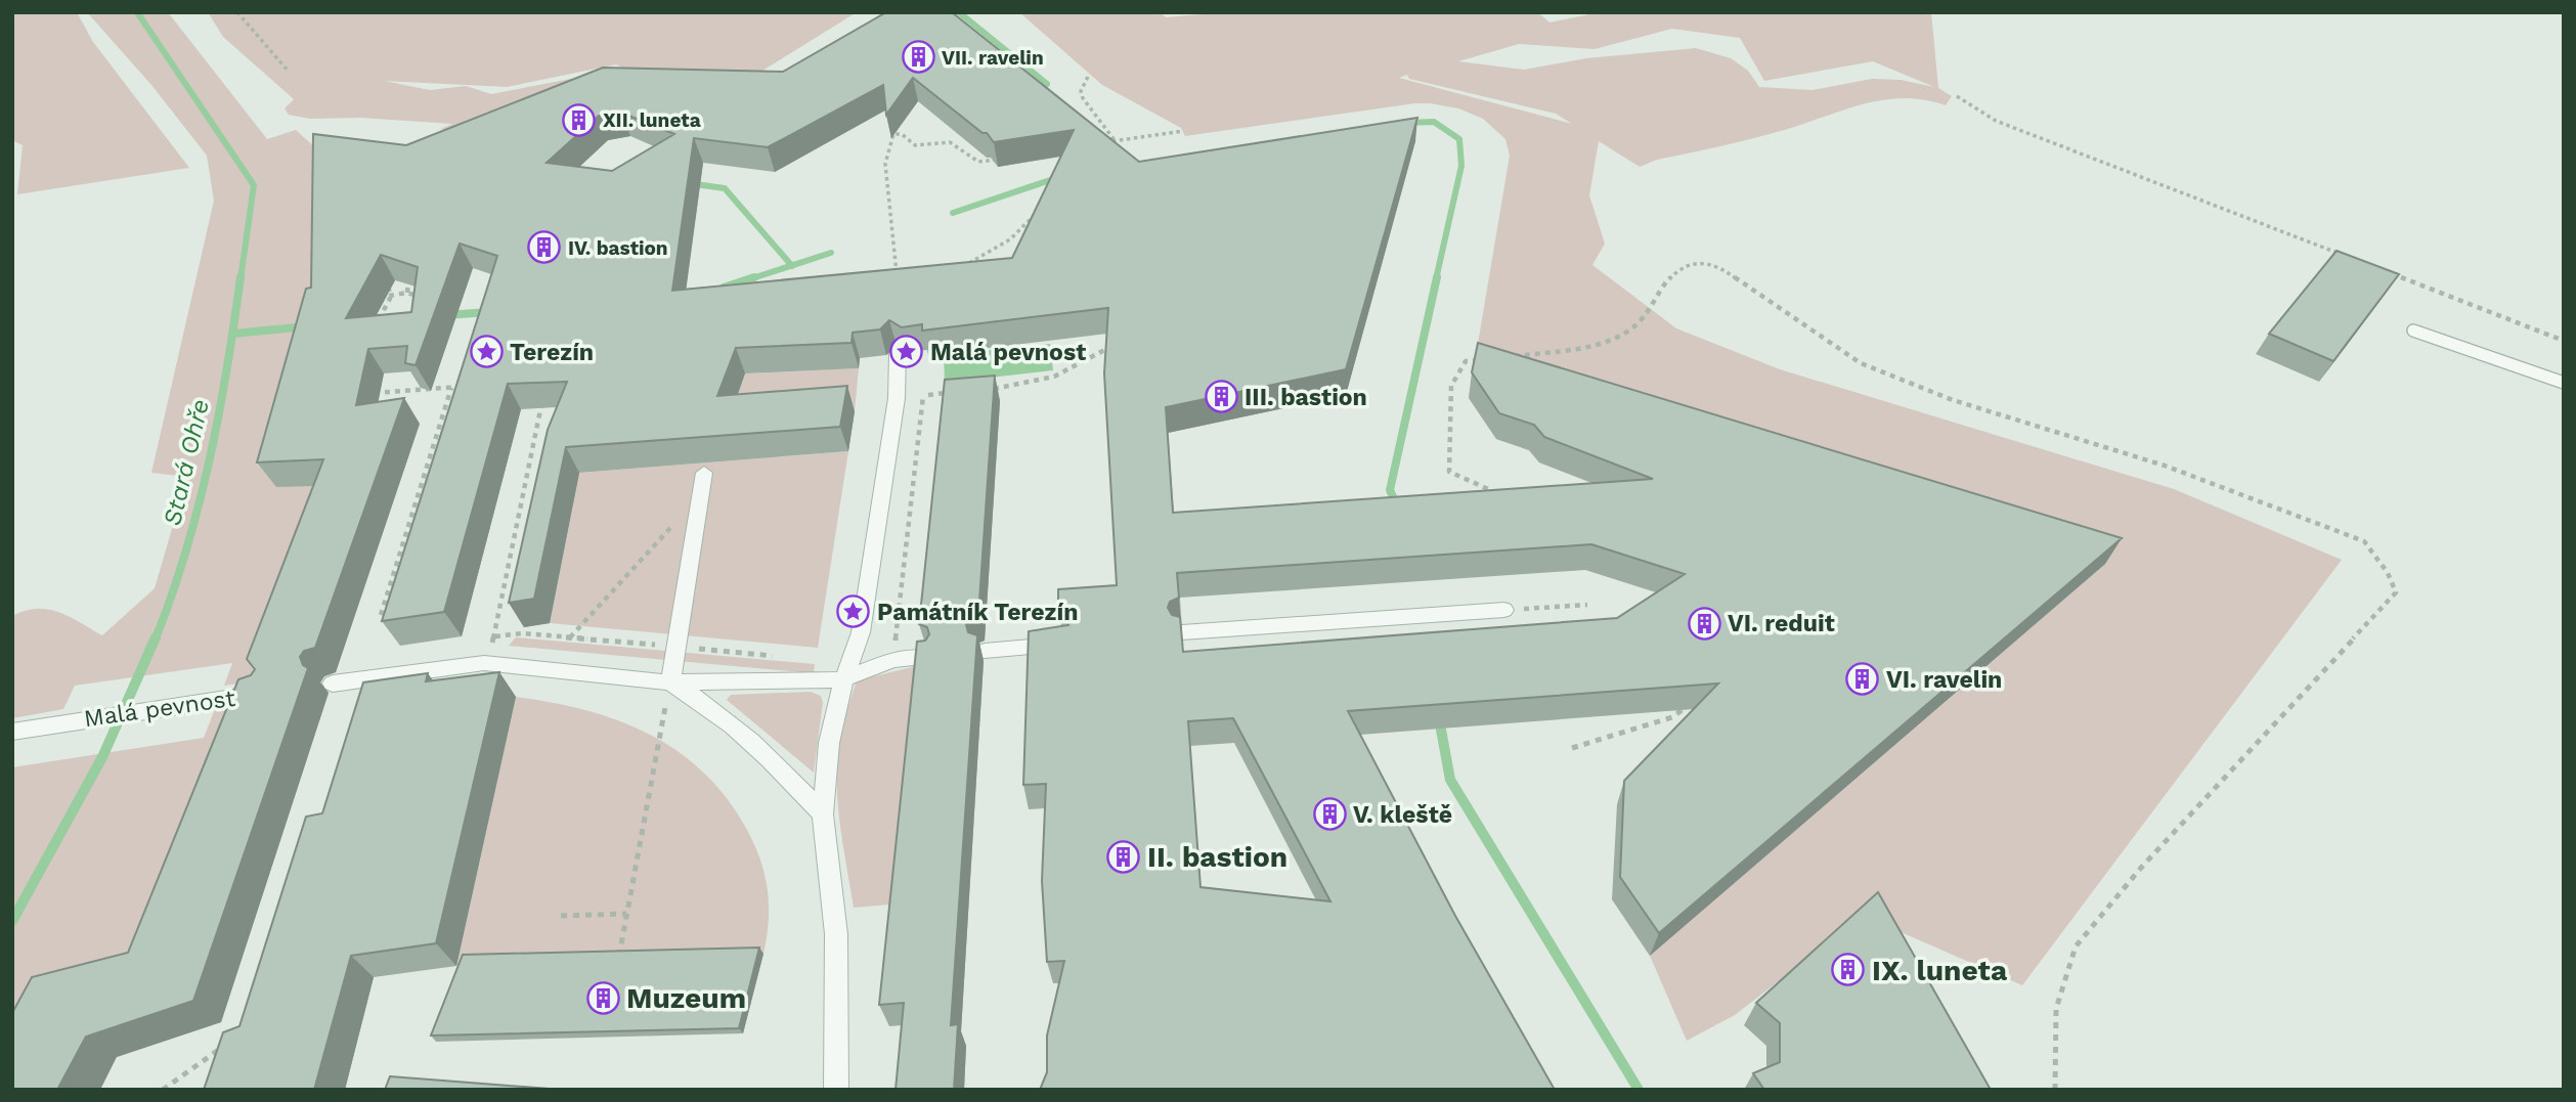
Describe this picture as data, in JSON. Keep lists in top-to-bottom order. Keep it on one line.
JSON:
{"streets":{"street":["Malá pevnost"]},"water":["Stará Ohře"],"places":{"building":["VII. ravelin","XII. luneta","IV. bastion","III. bastion","VI. reduit","VI. ravelin","V. kleště","II. bastion","IX. luneta","Muzeum"],"place":["Terezín","Malá pevnost","Památník Terezín"]}}
